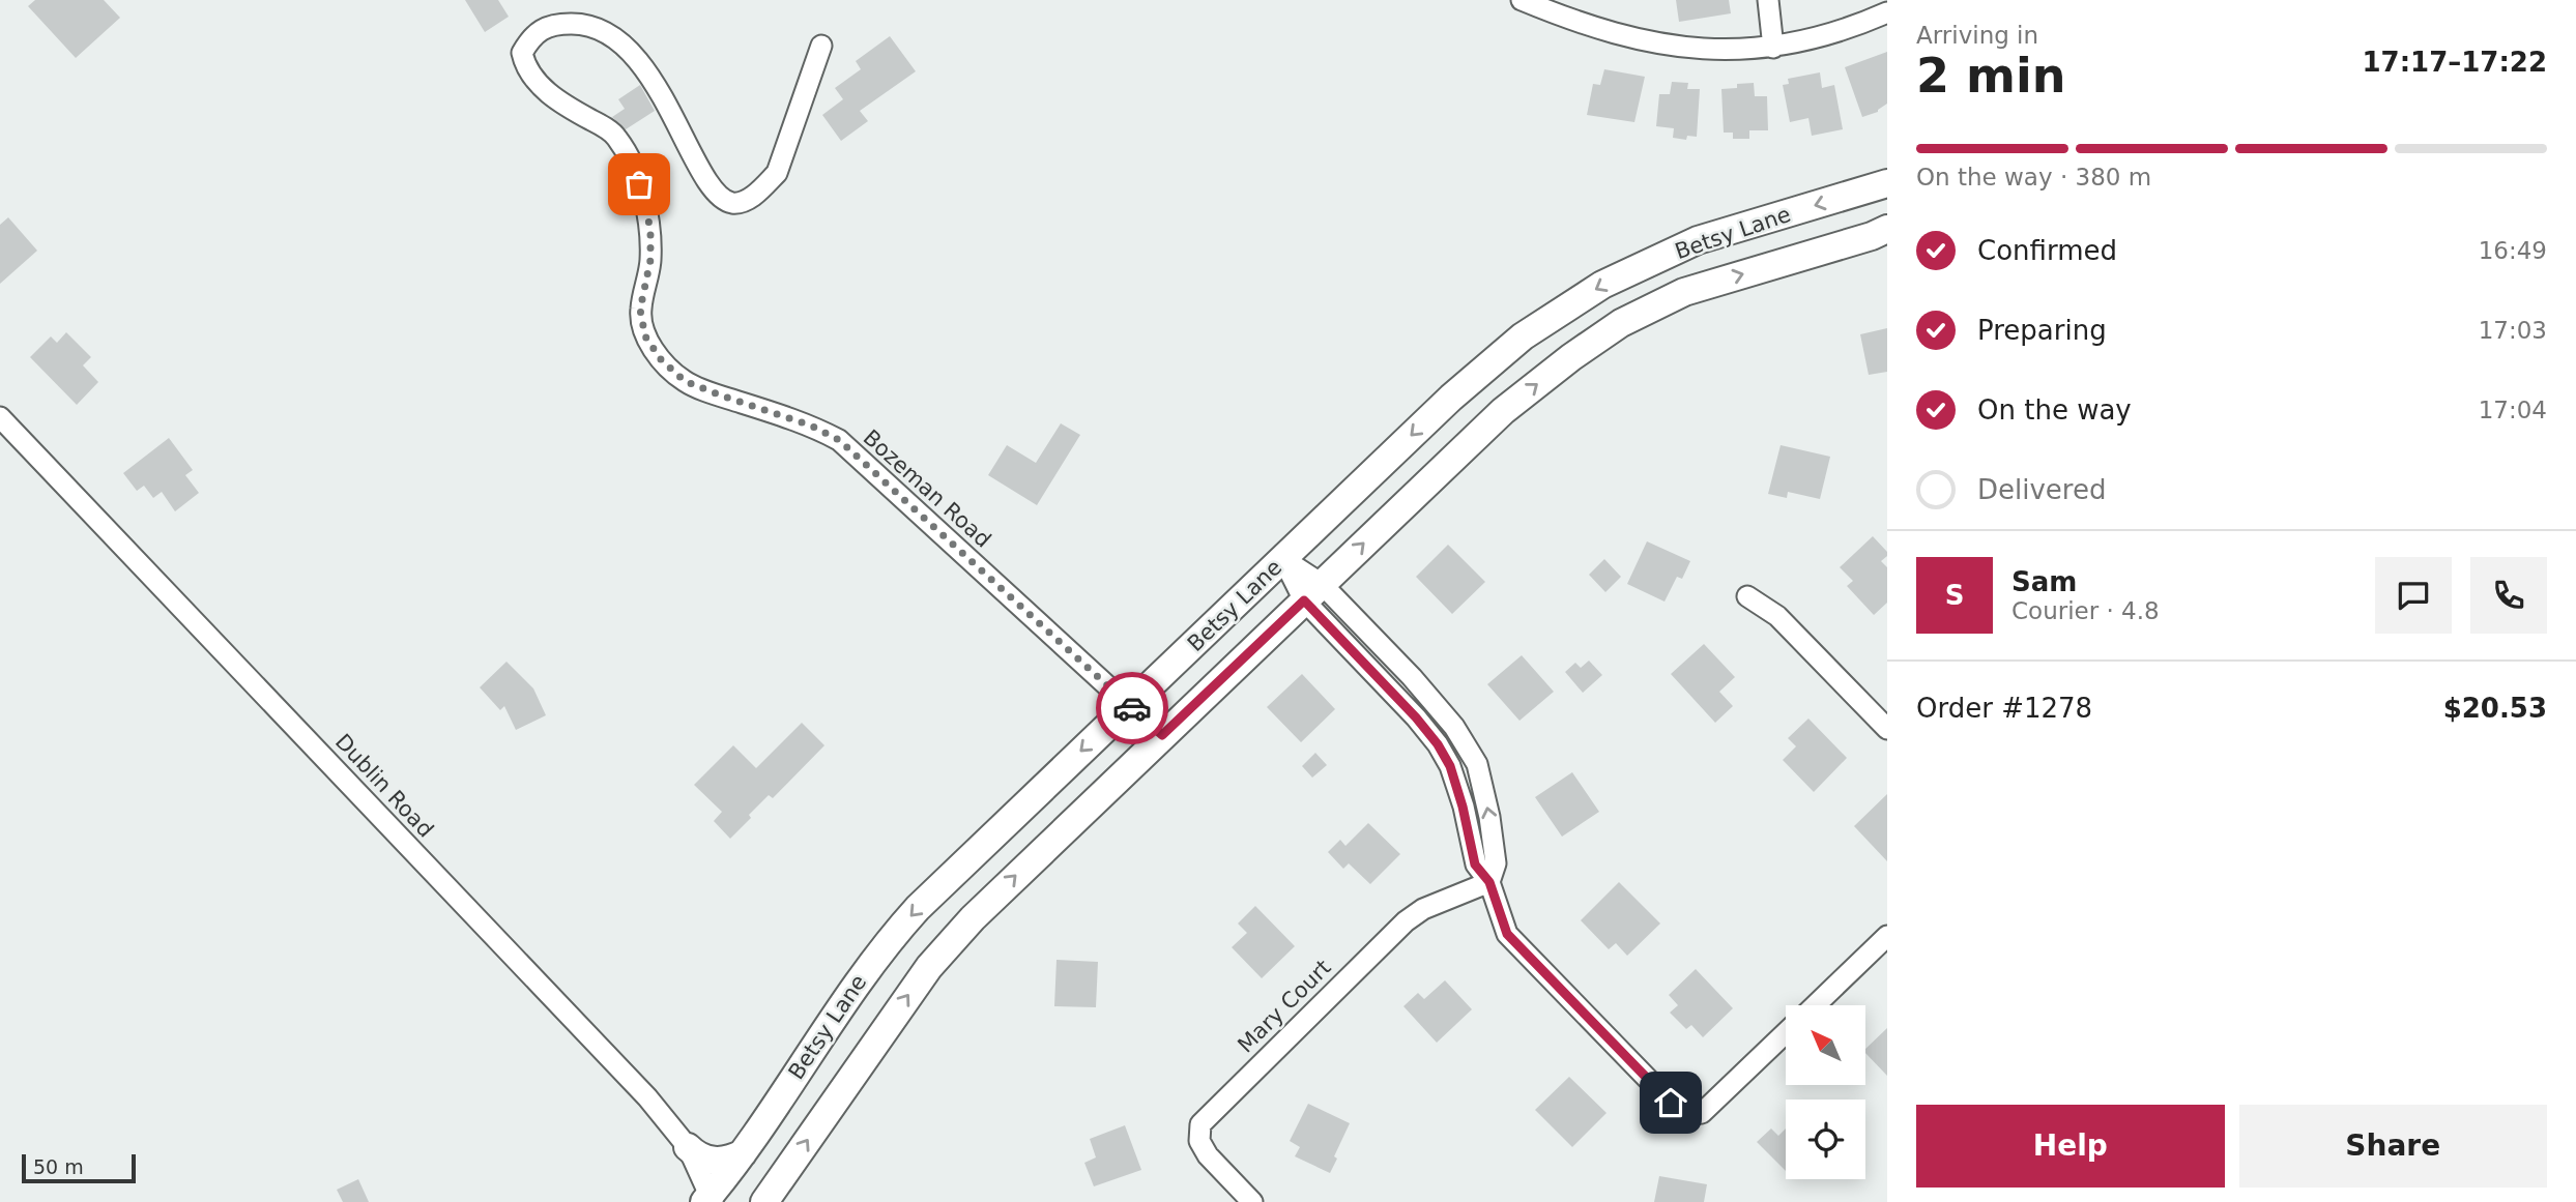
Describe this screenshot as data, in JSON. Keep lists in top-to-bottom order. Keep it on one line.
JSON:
{"streets":{"main road":["Betsy Lane"],"street":["Bozeman Road","Dublin Road","Mary Court"]},"crossings":[["Betsy Lane","Bozeman Road"],["Betsy Lane","Dublin Road"]],"scale_bar":"50 m","north":"top left","page":{"heading":["2 min","Arriving in","17:17–17:22"],"panel":["Sam","Courier · 4.8","Order #1278","$20.53"],"bar":"On the way · 380 m","list":[["Confirmed","16:49"],["Preparing","17:03"],["On the way","17:04"],"Delivered"],"round":"S","buttons":["Help","Share"],"scale":"50 m"}}
